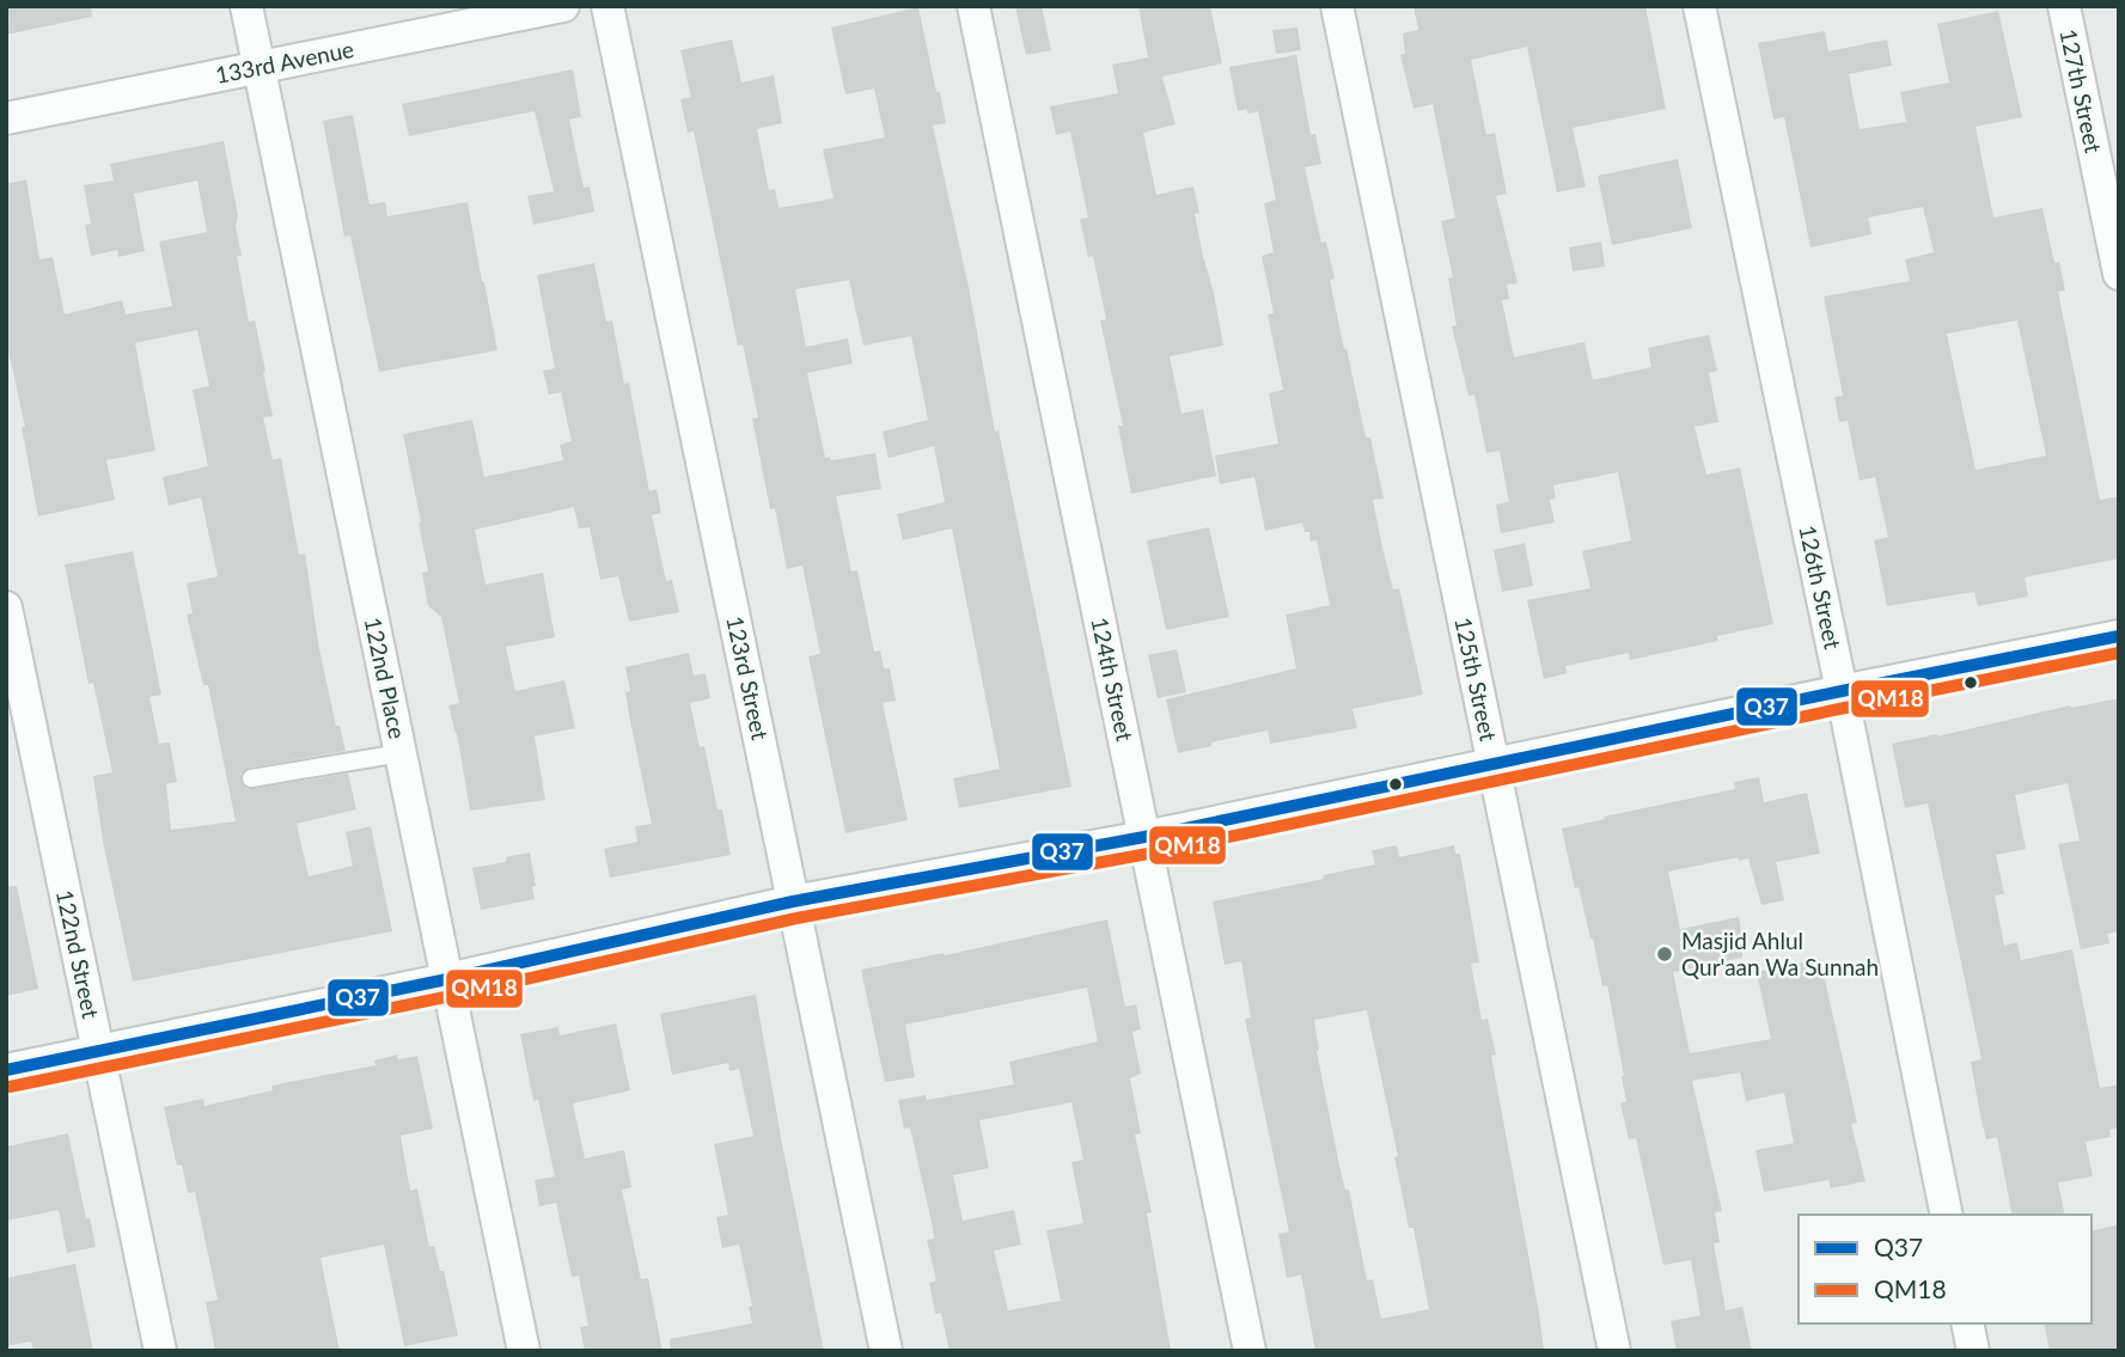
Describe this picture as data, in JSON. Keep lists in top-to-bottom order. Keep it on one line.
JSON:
{"streets":{"street":["133rd Avenue","127th Street","126th Street","122nd Place","123rd Street","124th Street","125th Street","122nd Street"]},"crossings":[["133rd Avenue","122nd Place"]],"places":["Masjid Ahlul Qur'aan Wa Sunnah"],"lines":["transit line Q37","transit line QM18"],"legend":["Q37","QM18"]}
